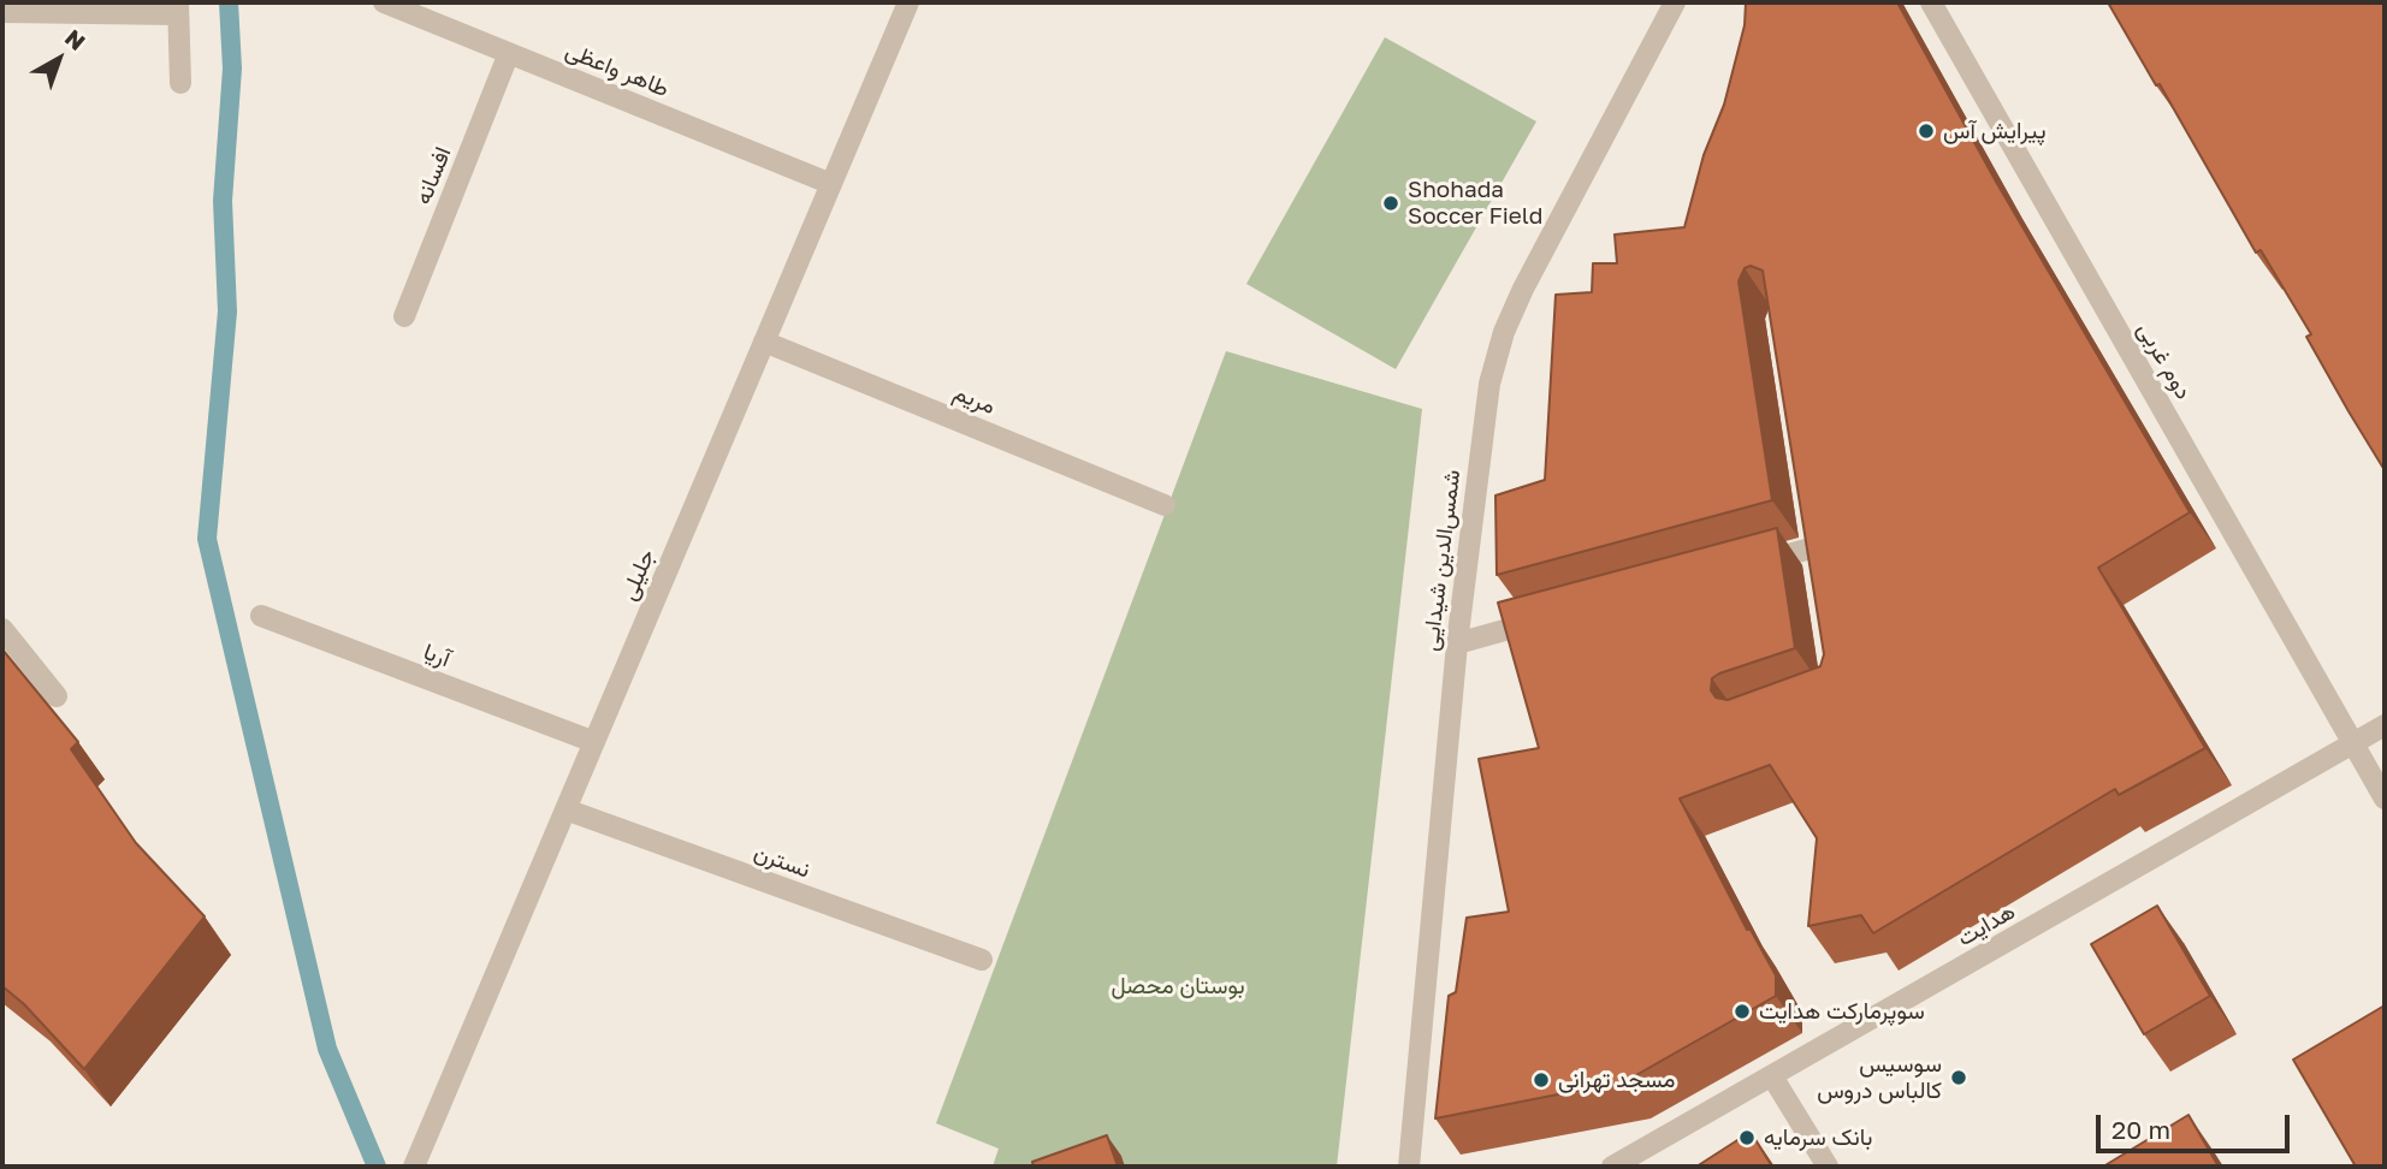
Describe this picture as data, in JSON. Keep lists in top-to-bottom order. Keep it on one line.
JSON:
{"streets":{"street":["طاهر واعظی","افسانه","دوم غربی","مریم","شمس‌الدین شیدایی","جلیلی","آریا","نسترن","هدایت"]},"crossings":[["طاهر واعظی","افسانه"],["طاهر واعظی","جلیلی"],["دوم غربی","هدایت"],["مریم","جلیلی"],["جلیلی","آریا"],["جلیلی","نسترن"]],"parks":["بوستان محصل"],"places":["پیرایش آس","Shohada Soccer Field","سوپرمارکت هدایت","سوسیس کالباس دروس","مسجد تهرانی","بانک سرمایه"],"scale_bar":"20 m","north":"top right"}
